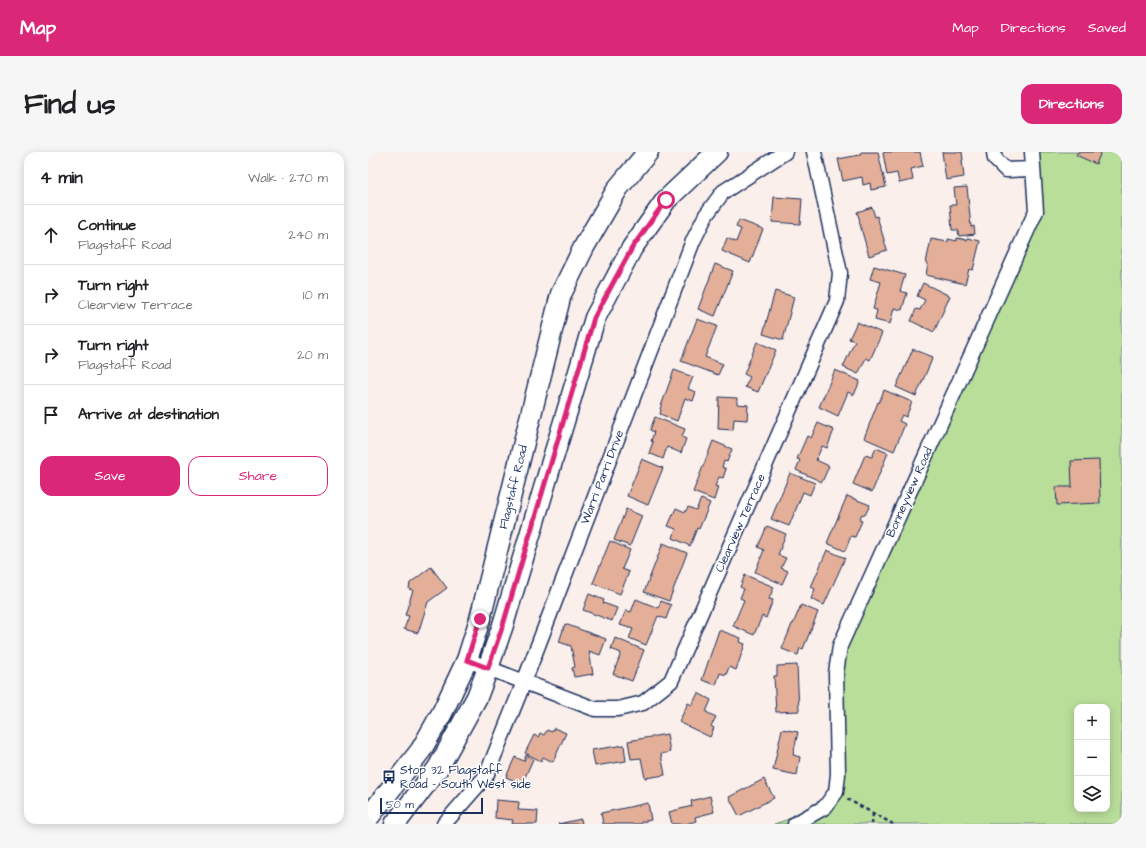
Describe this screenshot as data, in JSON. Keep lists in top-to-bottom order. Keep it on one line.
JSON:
{"streets":{"main road":["Flagstaff Road"],"street":["Warri Parri Drive","Bonneyview Road","Clearview Terrace"]},"crossings":[["Warri Parri Drive","Clearview Terrace"],["Flagstaff Road","Clearview Terrace"]],"places":{"bus stop":["Stop 32 Flagstaff Road - South West side"]},"scale_bar":"50 m","page":{"header":"Map","nav":["Map","Directions","Saved"],"buttons":["Directions",["Save","Share"]],"title":"Find us","heading":["4 min","Walk · 270 m"],"list":[["Continue","Flagstaff Road","240 m"],["Turn right","Clearview Terrace","10 m"],["Turn right","Flagstaff Road","20 m"],"Arrive at destination"],"map_buttons":["+","−"],"scale":"50 m"}}
